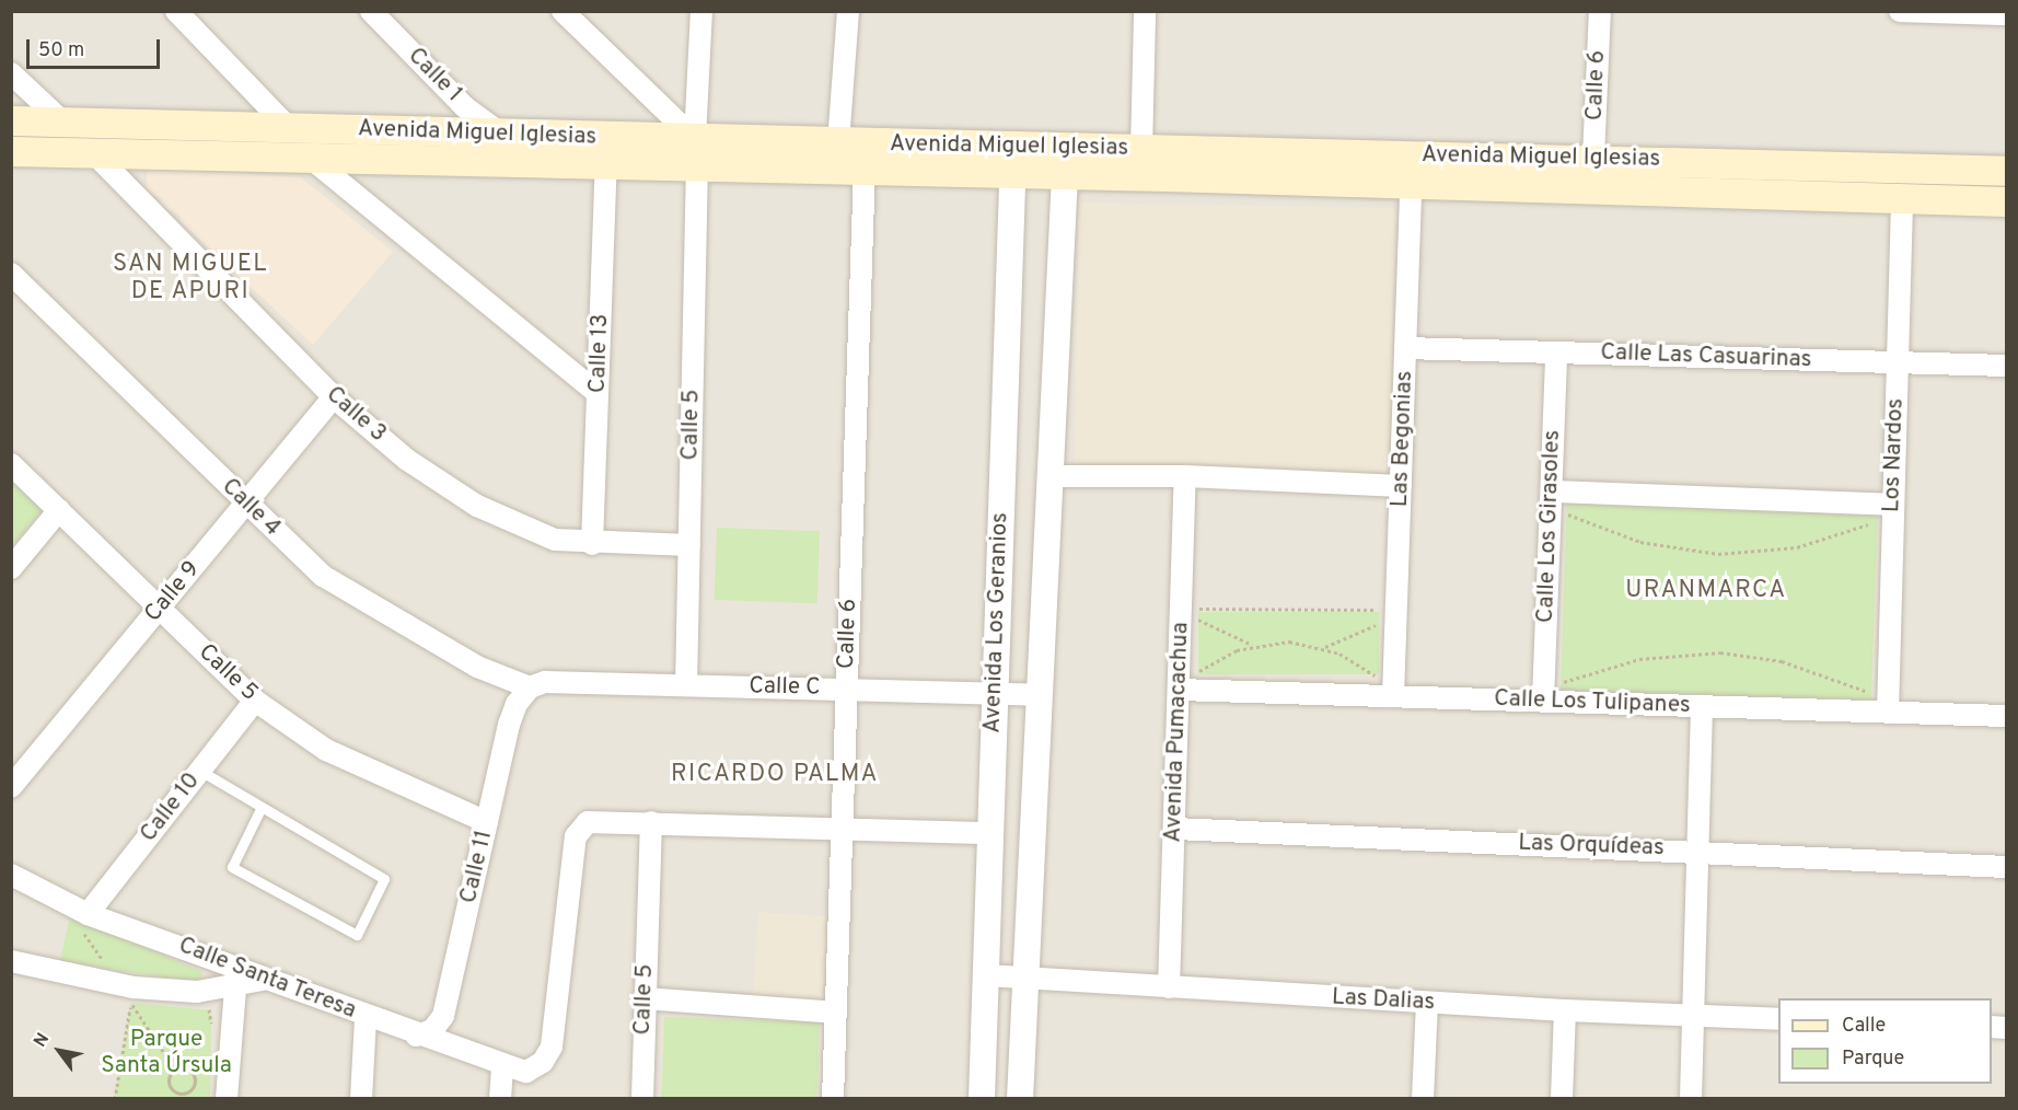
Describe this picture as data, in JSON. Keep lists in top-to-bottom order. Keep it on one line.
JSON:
{"streets":{"main road":["Avenida Miguel Iglesias"],"street":["Calle 1","Calle 6","Calle 13","Calle Las Casuarinas","Calle 3","Calle 5","Las Begonias","Los Nardos","Calle 4","Calle Los Girasoles","Calle 9","Avenida Los Geranios","Calle C","Calle Los Tulipanes","Avenida Pumacachua","Calle 10","Las Orquídeas","Calle 11","Calle Santa Teresa","Las Dalias"]},"crossings":[["Calle 1","Avenida Miguel Iglesias"],["Calle 6","Avenida Miguel Iglesias"],["Calle 6","Calle C"],["Avenida Miguel Iglesias","Calle 13"],["Avenida Miguel Iglesias","Calle 3"],["Avenida Miguel Iglesias","Calle 5"],["Avenida Miguel Iglesias","Las Begonias"],["Avenida Miguel Iglesias","Los Nardos"],["Avenida Miguel Iglesias","Avenida Los Geranios"],["Calle 13","Calle 3"],["Calle Las Casuarinas","Las Begonias"],["Calle Las Casuarinas","Los Nardos"],["Calle Las Casuarinas","Calle Los Girasoles"],["Calle 3","Calle 5"],["Calle 3","Calle 9"],["Calle 5","Calle 9"],["Calle 5","Calle C"],["Calle 5","Calle 10"],["Calle 5","Calle 11"],["Calle 5","Calle Santa Teresa"],["Las Begonias","Calle Los Tulipanes"],["Los Nardos","Calle Los Tulipanes"],["Calle 4","Calle 9"],["Calle 4","Calle C"],["Calle 4","Calle 11"],["Calle Los Girasoles","Calle Los Tulipanes"],["Avenida Los Geranios","Calle C"],["Avenida Los Geranios","Las Dalias"],["Calle C","Calle 11"],["Calle Los Tulipanes","Avenida Pumacachua"],["Avenida Pumacachua","Las Orquídeas"],["Avenida Pumacachua","Las Dalias"],["Calle 10","Calle Santa Teresa"],["Calle 11","Calle Santa Teresa"]],"districts":["SAN MIGUEL DE APURI","URANMARCA","RICARDO PALMA"],"parks":["Parque Santa Úrsula"],"legend":["Calle","Parque"],"scale_bar":"50 m","north":"top left"}
